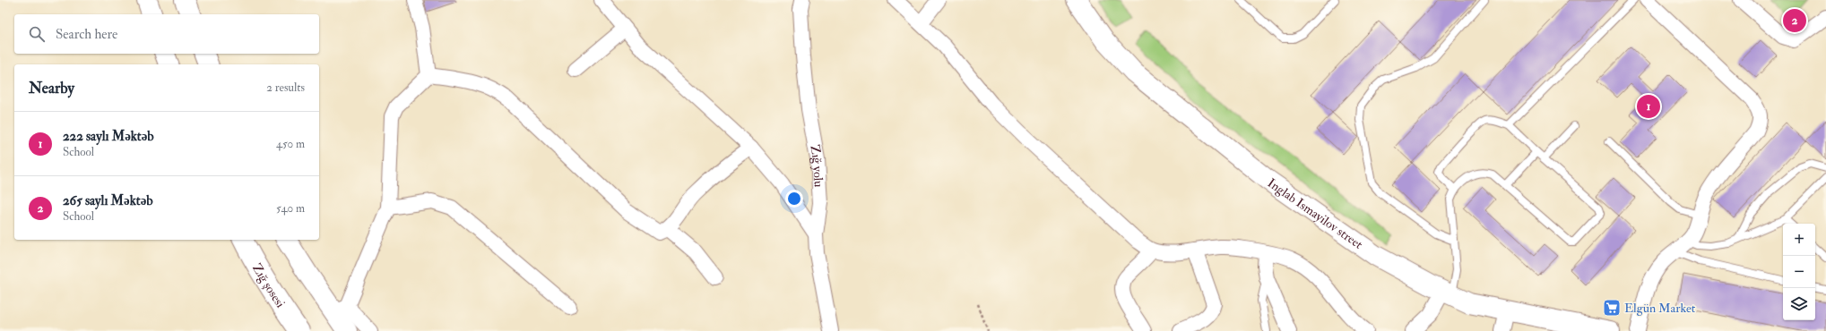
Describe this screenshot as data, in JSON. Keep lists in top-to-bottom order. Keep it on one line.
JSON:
{"streets":{"main road":["Inglab Ismayilov street","Zığ şosesi"],"street":["Zığ yolu"]},"places":{"supermarket":["Elgün Market"]},"page":{"pins":["2","1"],"search":"Search here","heading":["Nearby","2 results"],"list":[{"mark":"1","name":"222 saylı Məktəb","note":"School","value":"450 m"},{"mark":"2","name":"265 saylı Məktəb","note":"School","value":"540 m"}],"map_buttons":["+","−"]}}
